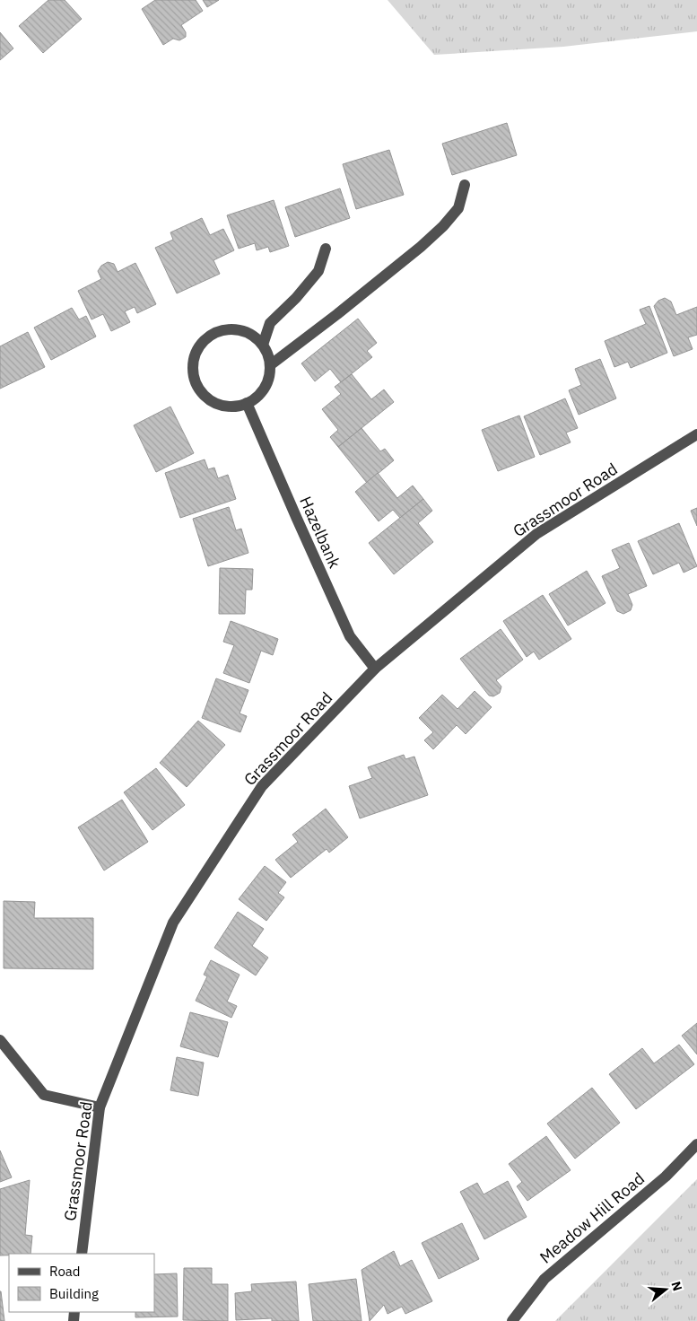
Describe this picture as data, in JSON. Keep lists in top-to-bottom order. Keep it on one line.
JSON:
{"streets":{"street":["Grassmoor Road","Hazelbank","Meadow Hill Road"]},"crossings":[["Grassmoor Road","Hazelbank"]],"legend":["Road","Building"],"north":"right"}
